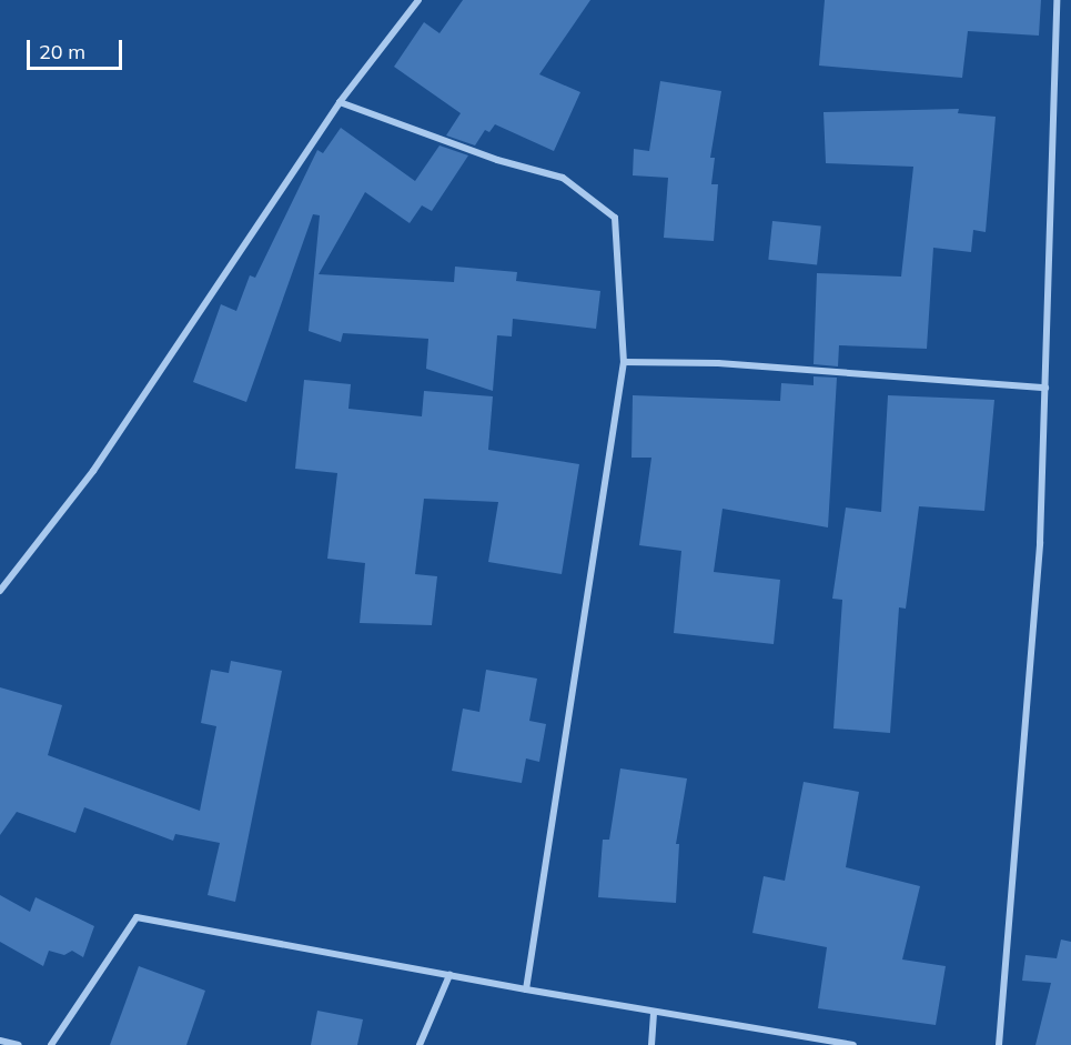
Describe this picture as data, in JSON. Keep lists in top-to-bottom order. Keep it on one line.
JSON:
{"scale_bar":"20 m"}
